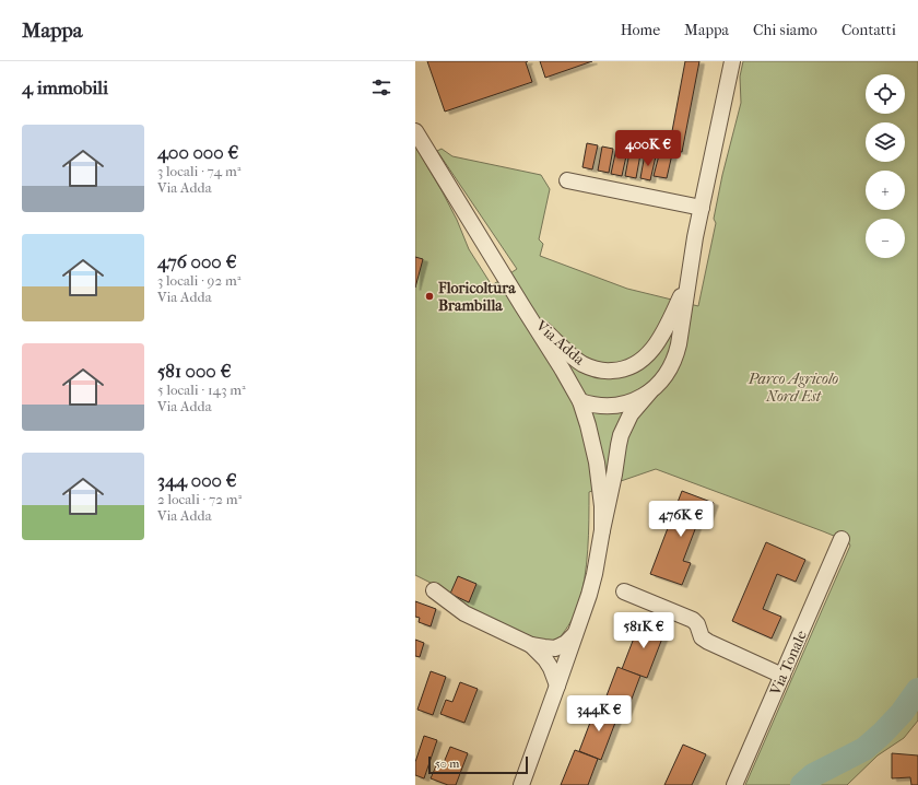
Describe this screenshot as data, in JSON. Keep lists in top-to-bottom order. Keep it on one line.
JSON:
{"streets":{"street":["Via Adda","Via Tonale"]},"parks":["Parco Agricolo Nord Est"],"places":["Floricoltura Brambilla"],"scale_bar":"50 m","page":{"header":"Mappa","nav":["Home","Mappa","Chi siamo","Contatti"],"heading":"4 immobili","map_buttons":["+","−"],"list":[{"name":"400 000 €","note":"3 locali · 74 m² · Via Adda"},{"name":"476 000 €","note":"3 locali · 92 m² · Via Adda"},{"name":"581 000 €","note":"5 locali · 143 m² · Via Adda"},{"name":"344 000 €","note":"2 locali · 72 m² · Via Adda"}],"price":["400K €","476K €","581K €","344K €"],"scale":"50 m"}}
